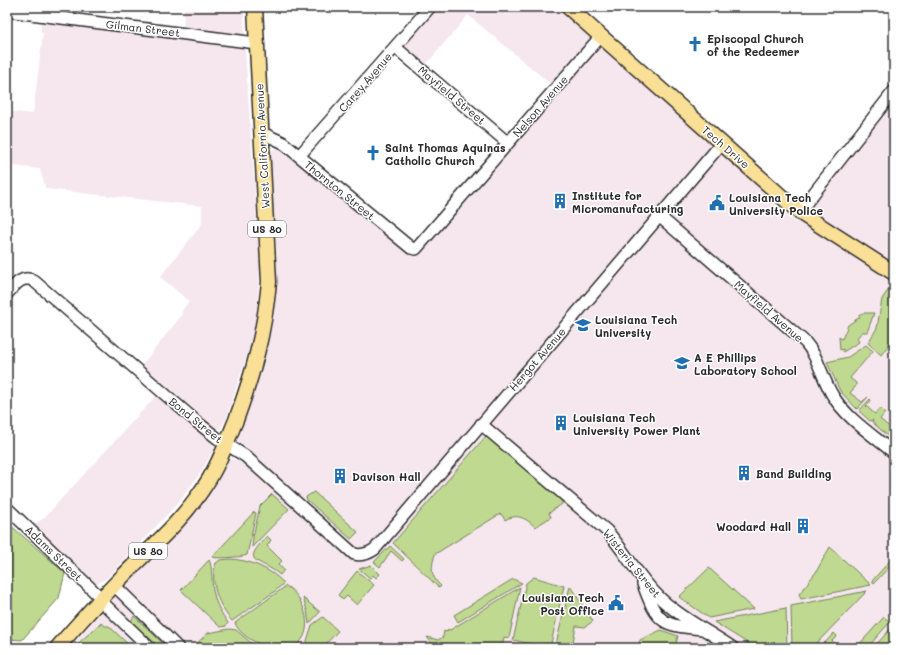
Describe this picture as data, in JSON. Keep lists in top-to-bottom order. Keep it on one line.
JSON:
{"streets":{"main road":["West California Avenue","Tech Drive","US 80"],"street":["Gilman Street","Carey Avenue","Mayfield Street","Nelson Avenue","Thornton Street","Mayfield Avenue","Hergot Avenue","Bond Street","Adams Street","Wisteria Street"]},"crossings":[["Gilman Street","West California Avenue"],["Carey Avenue","Mayfield Street"],["Carey Avenue","Thornton Street"],["Mayfield Street","Nelson Avenue"],["Nelson Avenue","Tech Drive"],["Nelson Avenue","Thornton Street"],["West California Avenue","Thornton Street"],["West California Avenue","Bond Street"],["West California Avenue","Adams Street"],["Tech Drive","Hergot Avenue"],["Mayfield Avenue","Hergot Avenue"],["Hergot Avenue","Bond Street"],["Hergot Avenue","Wisteria Street"]],"places":{"church":["Episcopal Church of the Redeemer","Saint Thomas Aquinas Catholic Church"],"building":["Institute for Micromanufacturing","Louisiana Tech University Power Plant","Band Building","Davison Hall","Woodard Hall"],"public building":["Louisiana Tech University Police","Louisiana Tech Post Office"],"school or university":["Louisiana Tech University","A E Phillips Laboratory School"]}}
